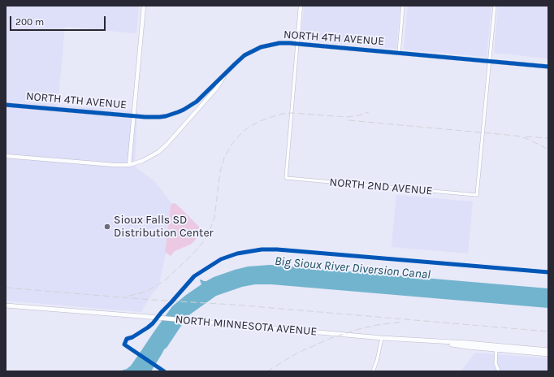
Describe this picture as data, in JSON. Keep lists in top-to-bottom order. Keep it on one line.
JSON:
{"streets":{"main road":["NORTH MINNESOTA AVENUE"],"street":["NORTH 4TH AVENUE","NORTH 2ND AVENUE"]},"crossings":[["NORTH 4TH AVENUE","NORTH 2ND AVENUE"]],"water":["Big Sioux River Diversion Canal"],"places":["Sioux Falls SD Distribution Center"],"scale_bar":"200 m"}
